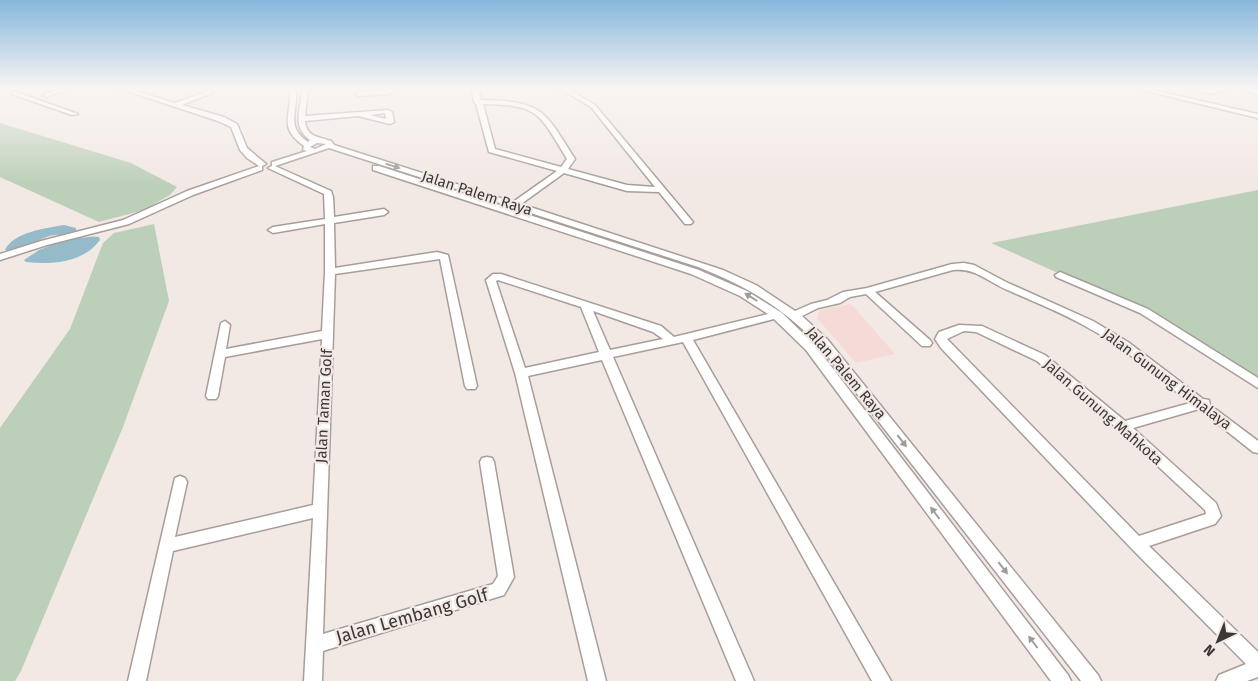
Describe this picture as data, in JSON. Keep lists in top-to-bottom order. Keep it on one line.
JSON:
{"streets":{"street":["Jalan Palem Raya","Jalan Gunung Himalaya","Jalan Taman Golf","Jalan Gunung Mahkota","Jalan Lembang Golf"]},"crossings":[["Jalan Palem Raya","Jalan Gunung Himalaya"],["Jalan Taman Golf","Jalan Lembang Golf"]],"north":"bottom left"}
